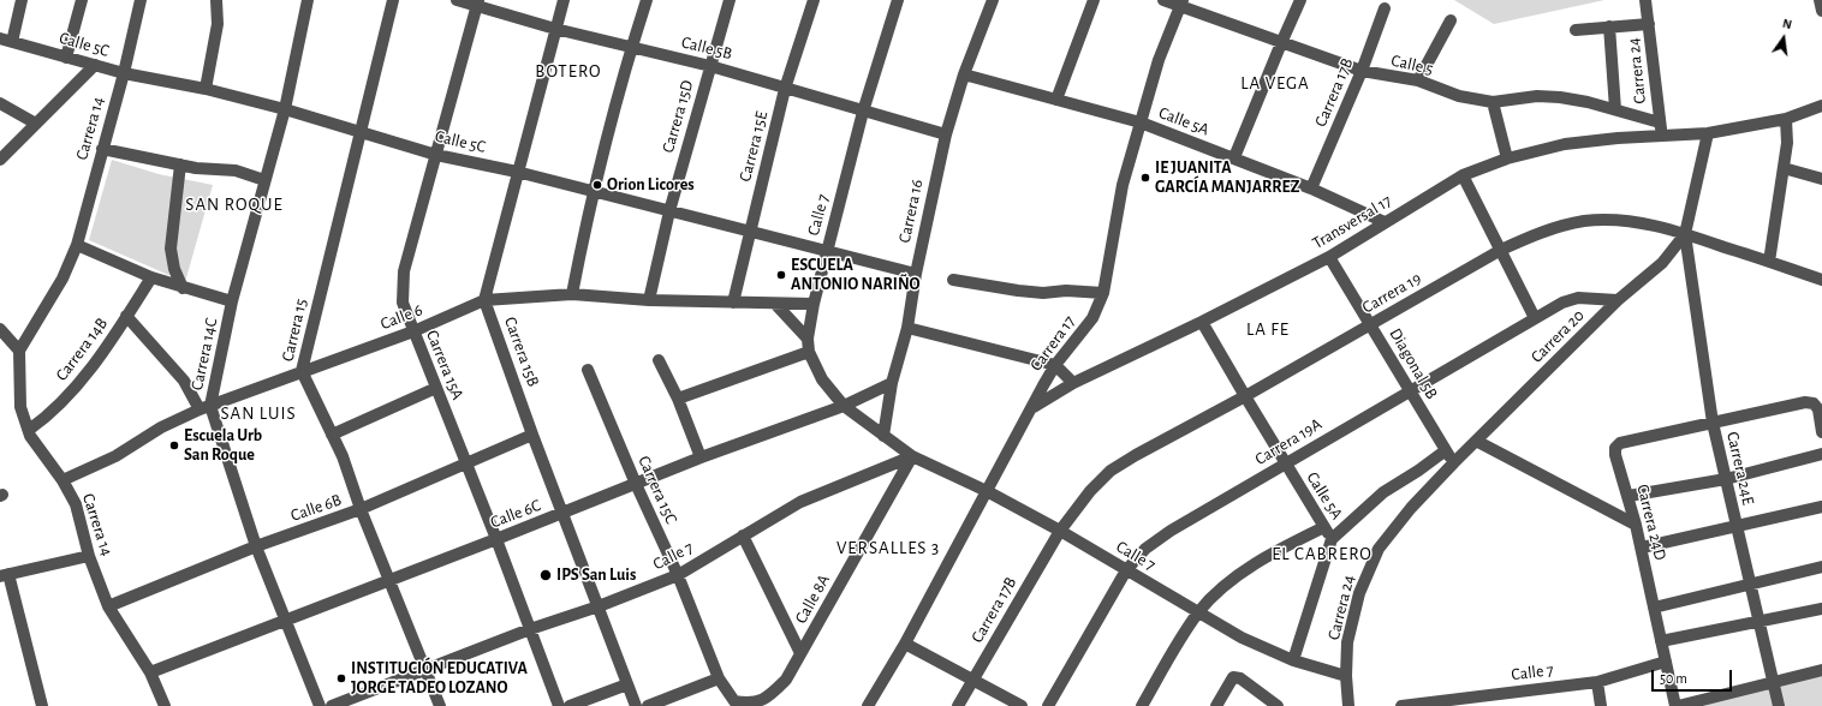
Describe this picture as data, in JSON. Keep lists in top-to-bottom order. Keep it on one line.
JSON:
{"streets":{"street":["Calle 5C","Calle 5B","Calle 5","Carrera 24","Carrera 17B","Carrera 15D","Calle 5A","Carrera 14","Carrera 15E","Carrera 16","Calle 7","Transversal 17","Carrera 19","Calle 6","Carrera 15","Carrera 20","Carrera 17","Carrera 14B","Carrera 15B","Carrera 14C","Diagonal 5B","Carrera 15A","Carrera 19A","Carrera 24E","Carrera 15C","Calle 6B","Calle 6C","Carrera 24D","Calle 8A"]},"crossings":[["Calle 5C","Carrera 15D"],["Calle 5C","Carrera 14"],["Calle 5C","Carrera 15E"],["Calle 5C","Carrera 16"],["Calle 5C","Calle 7"],["Calle 5C","Carrera 15"],["Calle 5C","Carrera 14C"],["Calle 5C","Carrera 15A"],["Calle 5B","Carrera 15D"],["Calle 5B","Carrera 15E"],["Calle 5B","Carrera 16"],["Calle 5B","Calle 7"],["Calle 5B","Carrera 15A"],["Calle 5","Carrera 24"],["Calle 5","Carrera 17B"],["Calle 5","Carrera 17"],["Carrera 24","Calle 7"],["Carrera 24","Transversal 17"],["Carrera 24","Carrera 20"],["Carrera 24","Diagonal 5B"],["Carrera 17B","Calle 5A"],["Carrera 17B","Calle 7"],["Carrera 17B","Carrera 19"],["Carrera 15D","Calle 6"],["Calle 5A","Carrera 16"],["Calle 5A","Transversal 17"],["Calle 5A","Carrera 19"],["Calle 5A","Carrera 17"],["Calle 5A","Carrera 19A"],["Carrera 14","Calle 6"],["Carrera 14","Carrera 14B"],["Carrera 14","Calle 6B"],["Carrera 14","Calle 6C"],["Carrera 15E","Calle 6"],["Carrera 16","Calle 7"],["Carrera 16","Calle 6C"],["Calle 7","Carrera 19"],["Calle 7","Calle 6"],["Calle 7","Carrera 15"],["Calle 7","Carrera 17"],["Calle 7","Carrera 15B"],["Calle 7","Carrera 15A"],["Calle 7","Carrera 19A"],["Calle 7","Carrera 15C"],["Calle 7","Calle 6C"],["Calle 7","Carrera 24D"],["Calle 7","Calle 8A"],["Transversal 17","Carrera 20"],["Transversal 17","Carrera 17"],["Transversal 17","Diagonal 5B"],["Carrera 19","Carrera 20"],["Carrera 19","Diagonal 5B"],["Carrera 19","Carrera 24E"],["Calle 6","Carrera 15"],["Calle 6","Carrera 15B"],["Calle 6","Carrera 14C"],["Calle 6","Carrera 15A"],["Carrera 15","Calle 6B"],["Carrera 15","Calle 6C"],["Carrera 20","Diagonal 5B"],["Carrera 20","Carrera 19A"],["Carrera 20","Carrera 24E"],["Carrera 15B","Calle 6B"],["Carrera 15B","Calle 6C"],["Carrera 14C","Calle 6B"],["Carrera 14C","Calle 6C"],["Diagonal 5B","Carrera 19A"],["Carrera 15A","Calle 6B"],["Carrera 15A","Calle 6C"],["Carrera 24E","Carrera 24D"],["Carrera 15C","Calle 6C"],["Carrera 15C","Calle 8A"]],"districts":["BOTERO","LA VEGA","SAN ROQUE","LA FE","SAN LUIS","VERSALLES 3","EL CABRERO"],"places":["IE JUANITA GARCÍA MANJARREZ","Orion Licores","ESCUELA ANTONIO NARIÑO","Escuela Urb San Roque","IPS San Luis","INSTITUCIÓN EDUCATIVA JORGE TADEO LOZANO"],"scale_bar":"50 m","north":"top"}
